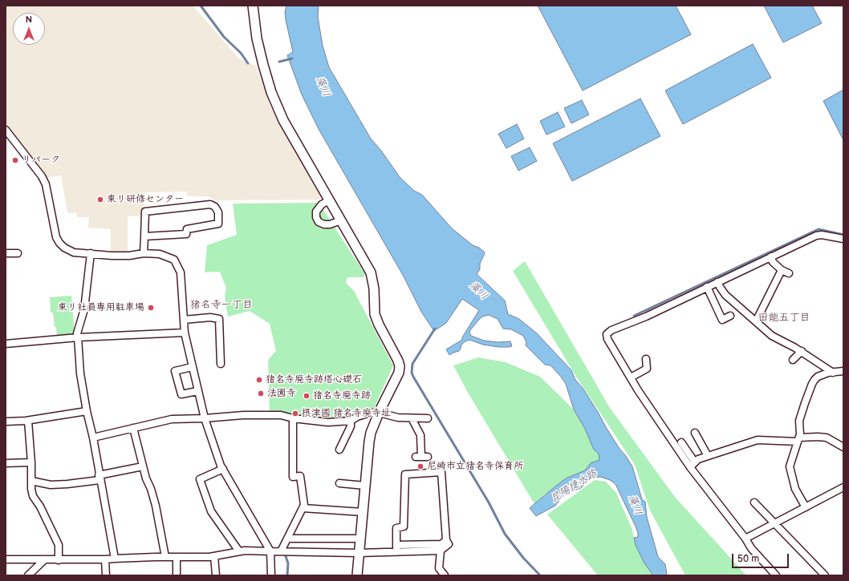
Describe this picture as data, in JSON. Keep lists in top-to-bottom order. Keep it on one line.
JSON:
{"districts":["猪名寺一丁目","田能五丁目"],"water":["藻川","昆陽捷水路"],"places":["リパーク","東リ研修センター","東リ社員専用駐車場","猪名寺廃寺跡塔心礎石","法園寺","猪名寺廃寺跡","摂津國 猪名寺廃寺址","尼崎市立猪名寺保育所"],"scale_bar":"50 m","north":"top"}
